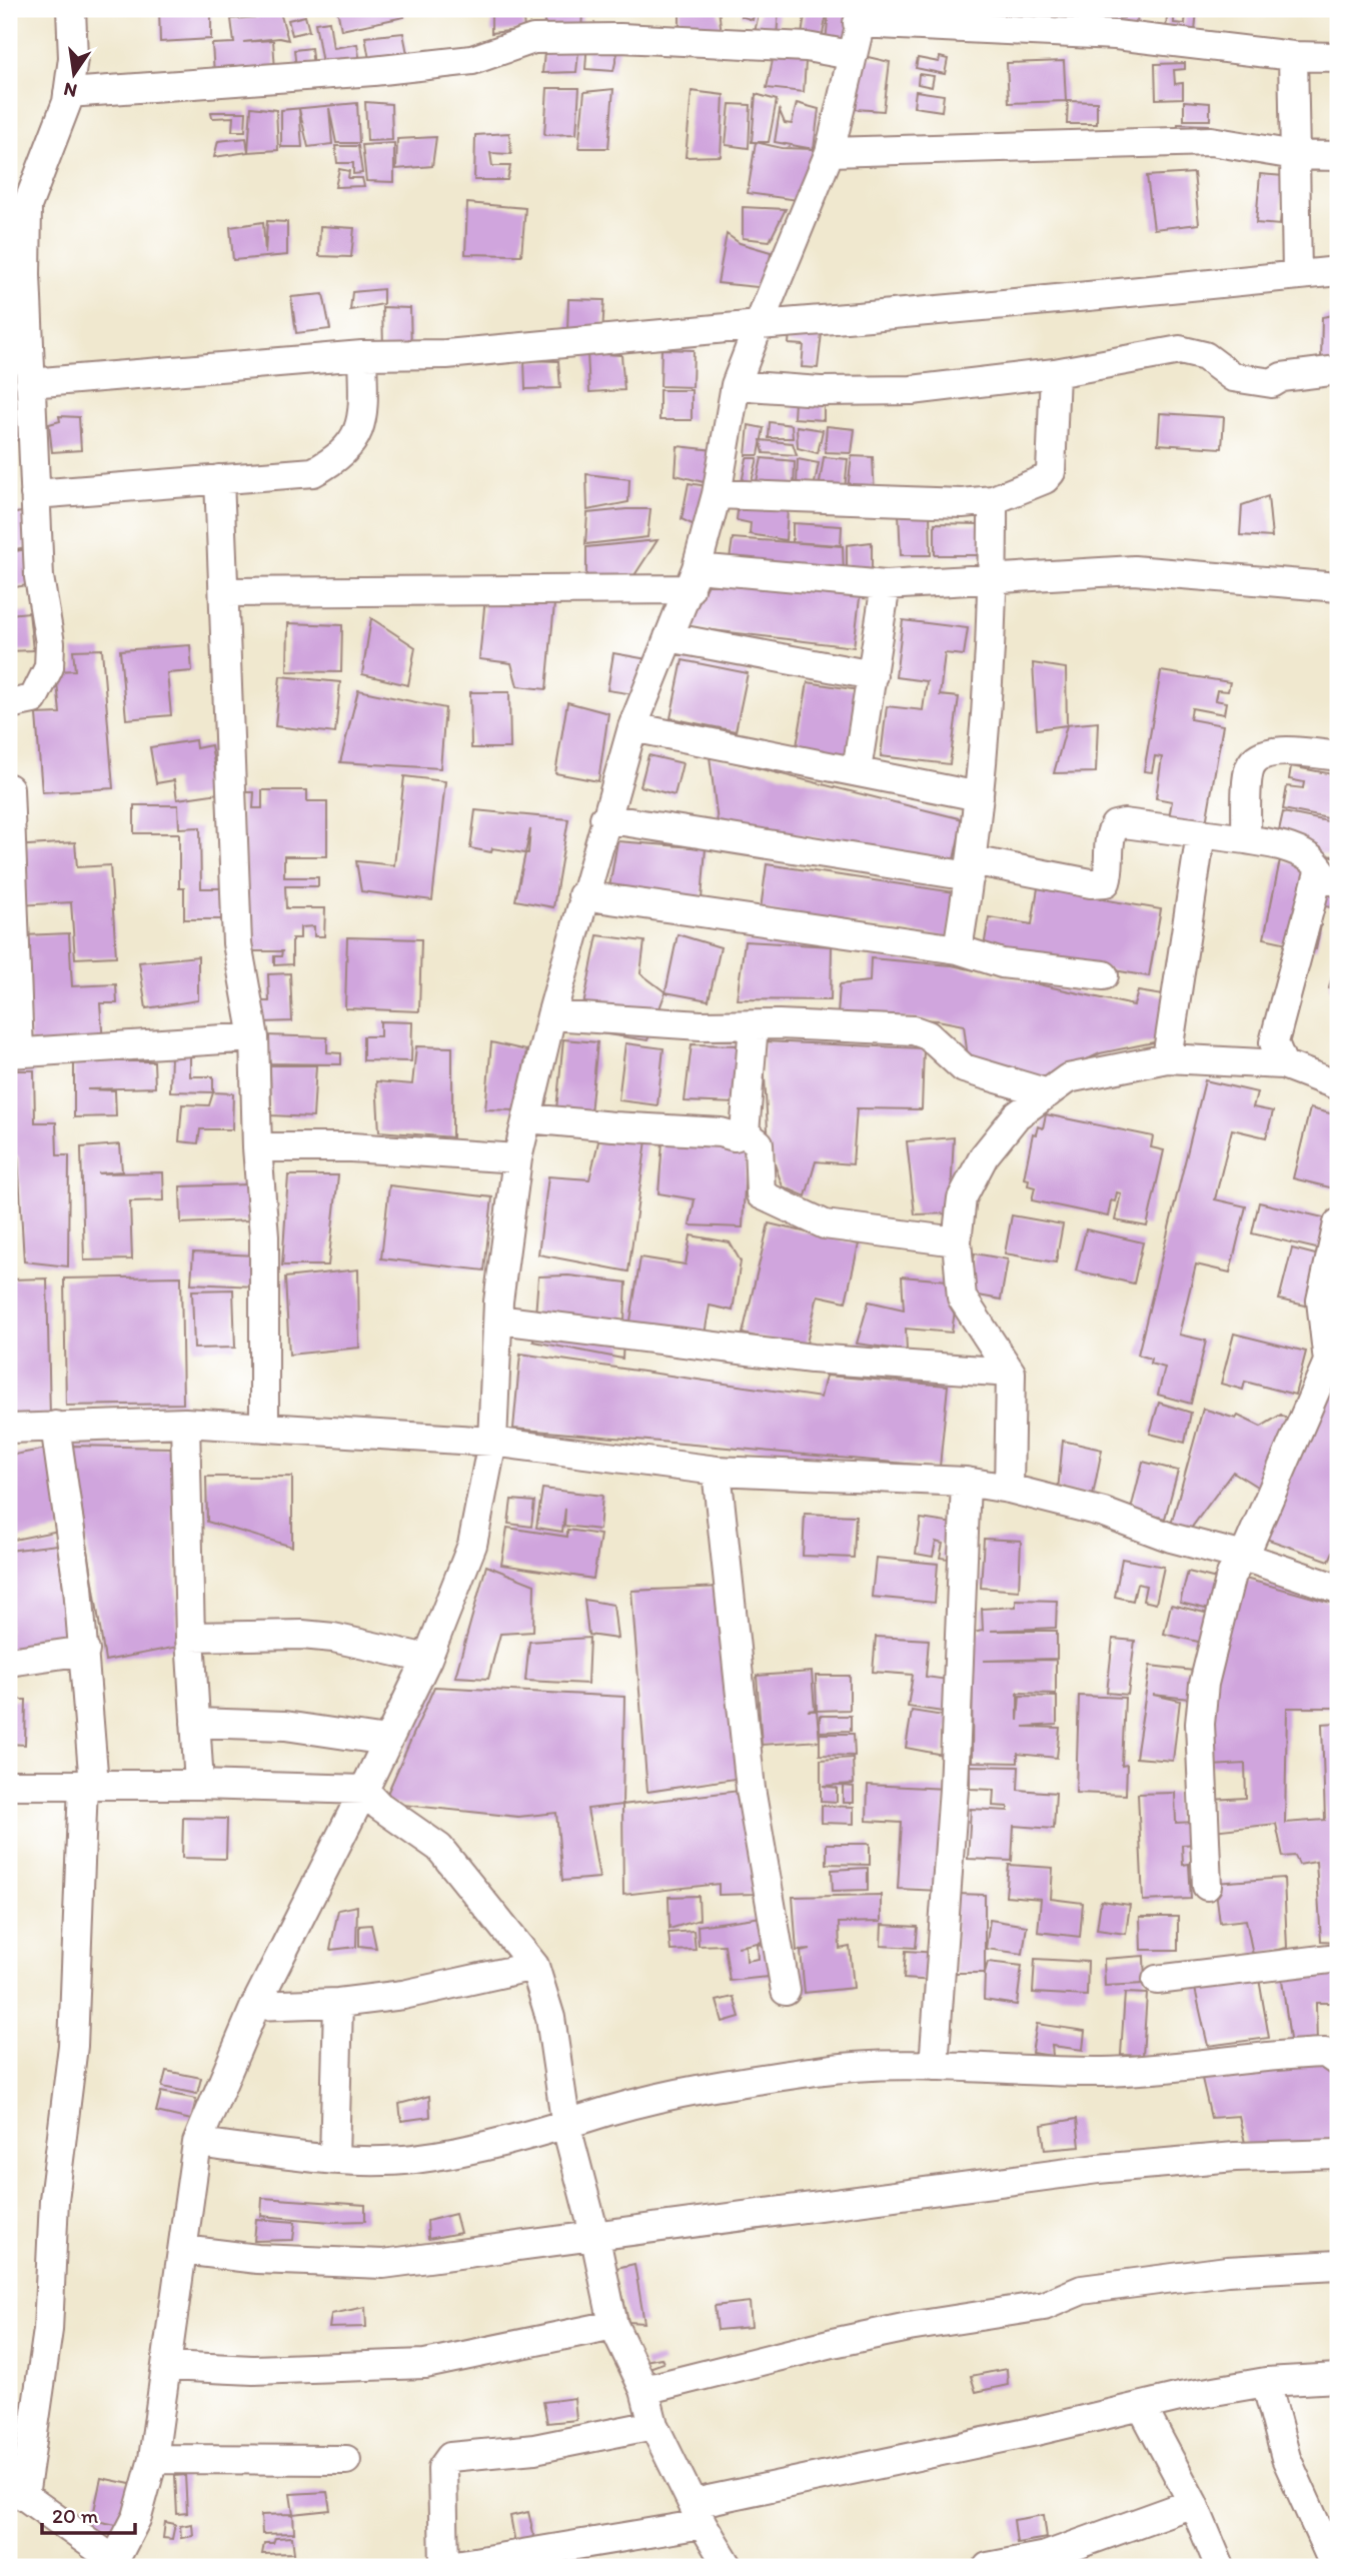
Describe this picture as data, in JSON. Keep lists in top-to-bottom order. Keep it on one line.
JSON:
{"scale_bar":"20 m","north":"bottom"}
